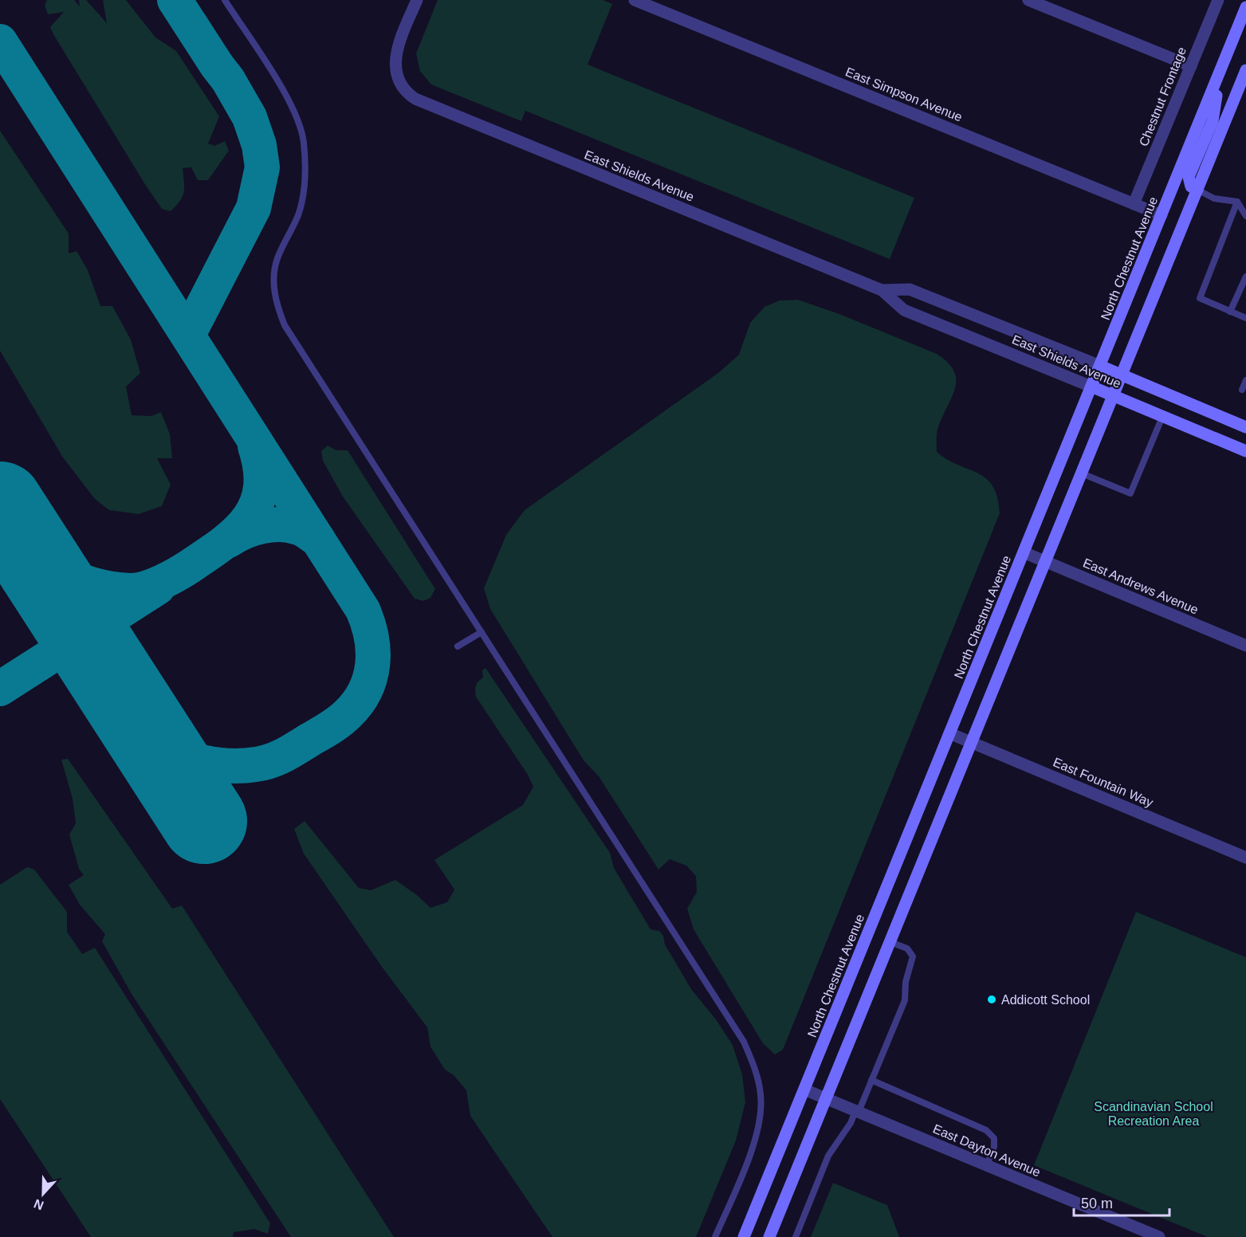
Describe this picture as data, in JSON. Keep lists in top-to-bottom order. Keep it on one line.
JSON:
{"streets":{"main road":["East Shields Avenue","North Chestnut Avenue"],"street":["East Simpson Avenue","Chestnut Frontage","East Andrews Avenue","East Fountain Way","East Dayton Avenue"]},"crossings":[["East Simpson Avenue","Chestnut Frontage"],["East Simpson Avenue","North Chestnut Avenue"],["East Shields Avenue","North Chestnut Avenue"],["North Chestnut Avenue","East Andrews Avenue"],["North Chestnut Avenue","East Fountain Way"],["North Chestnut Avenue","East Dayton Avenue"]],"parks":["Scandinavian School Recreation Area"],"places":["Addicott School"],"scale_bar":"50 m","north":"bottom"}
